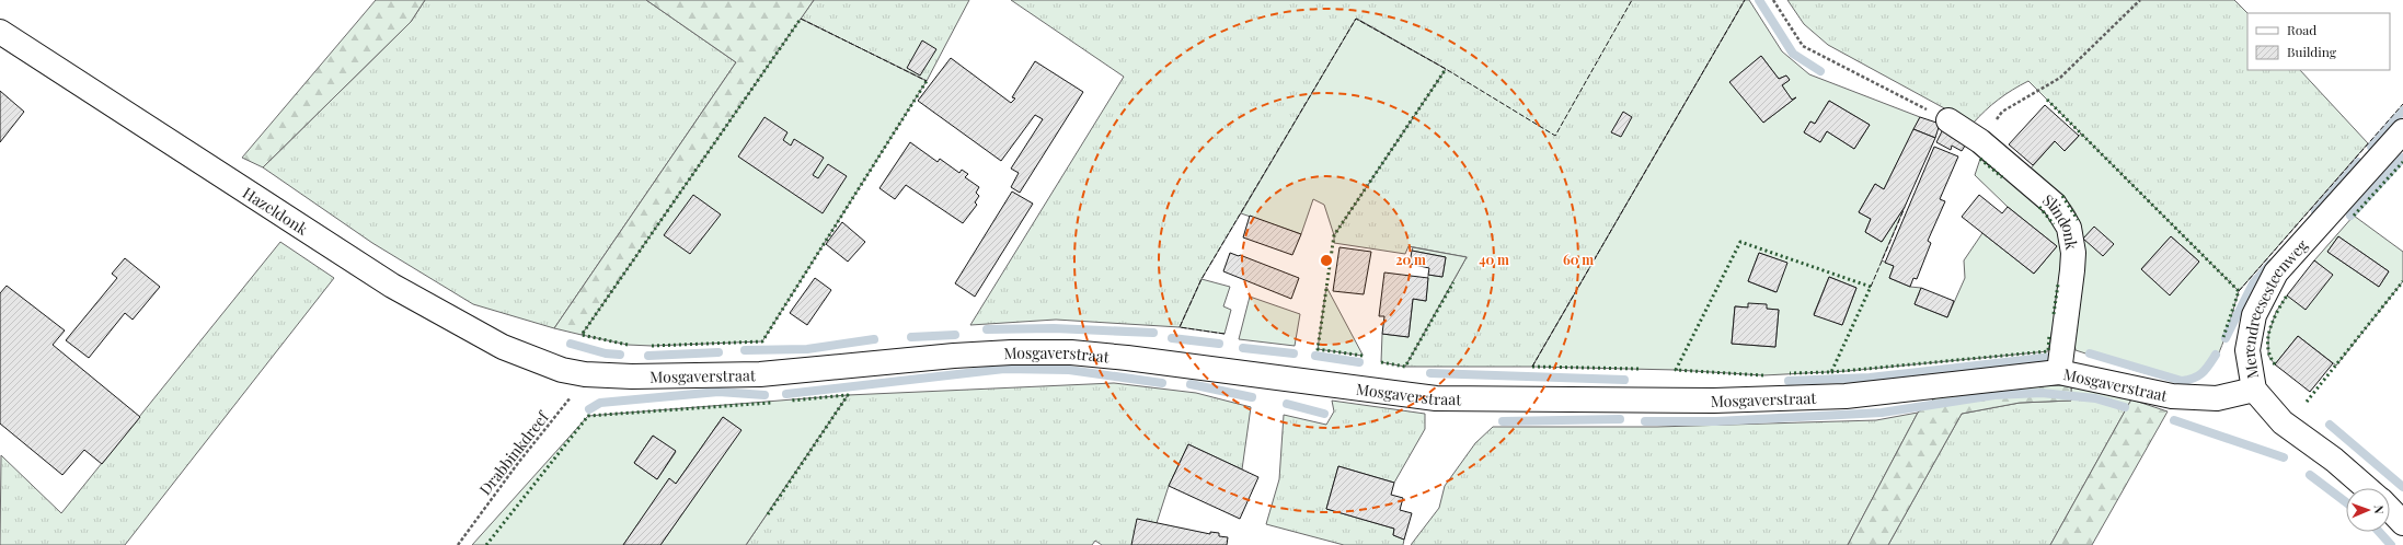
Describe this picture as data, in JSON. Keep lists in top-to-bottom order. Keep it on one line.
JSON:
{"streets":{"street":["Hazeldonk","Slindonk","Merendreesesteenweg","Mosgaverstraat"],"path":["Drabbinkdreef"]},"crossings":[["Hazeldonk","Mosgaverstraat"],["Hazeldonk","Drabbinkdreef"],["Slindonk","Mosgaverstraat"],["Merendreesesteenweg","Mosgaverstraat"],["Mosgaverstraat","Drabbinkdreef"]],"legend":["Road","Building"],"north":"right","rings":["20 m","40 m","60 m"]}
